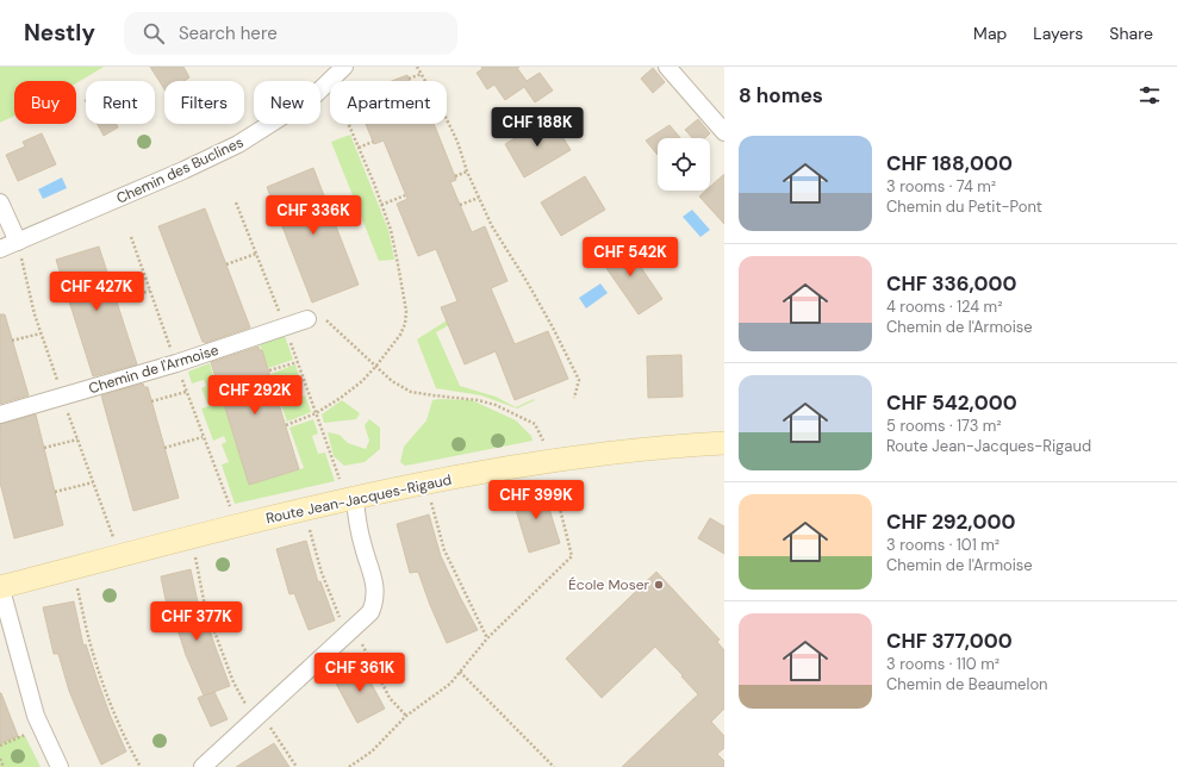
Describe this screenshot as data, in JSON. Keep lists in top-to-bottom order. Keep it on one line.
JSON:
{"streets":{"street":["Chemin des Buclines","Chemin de l'Armoise","Route Jean-Jacques-Rigaud"]},"places":["École Moser"],"page":{"header":"Nestly","search":"Search here","nav":["Map","Layers","Share"],"heading":"8 homes","chip":["Buy","Rent","Filters","New","Apartment"],"price":["CHF 188K","CHF 336K","CHF 542K","CHF 427K","CHF 292K","CHF 399K","CHF 377K","CHF 361K"],"list":[{"name":"CHF 188,000","note":"3 rooms · 74 m² · Chemin du Petit-Pont"},{"name":"CHF 336,000","note":"4 rooms · 124 m² · Chemin de l'Armoise"},{"name":"CHF 542,000","note":"5 rooms · 173 m² · Route Jean-Jacques-Rigaud"},{"name":"CHF 292,000","note":"3 rooms · 101 m² · Chemin de l'Armoise"},{"name":"CHF 377,000","note":"3 rooms · 110 m² · Chemin de Beaumelon"}]}}
